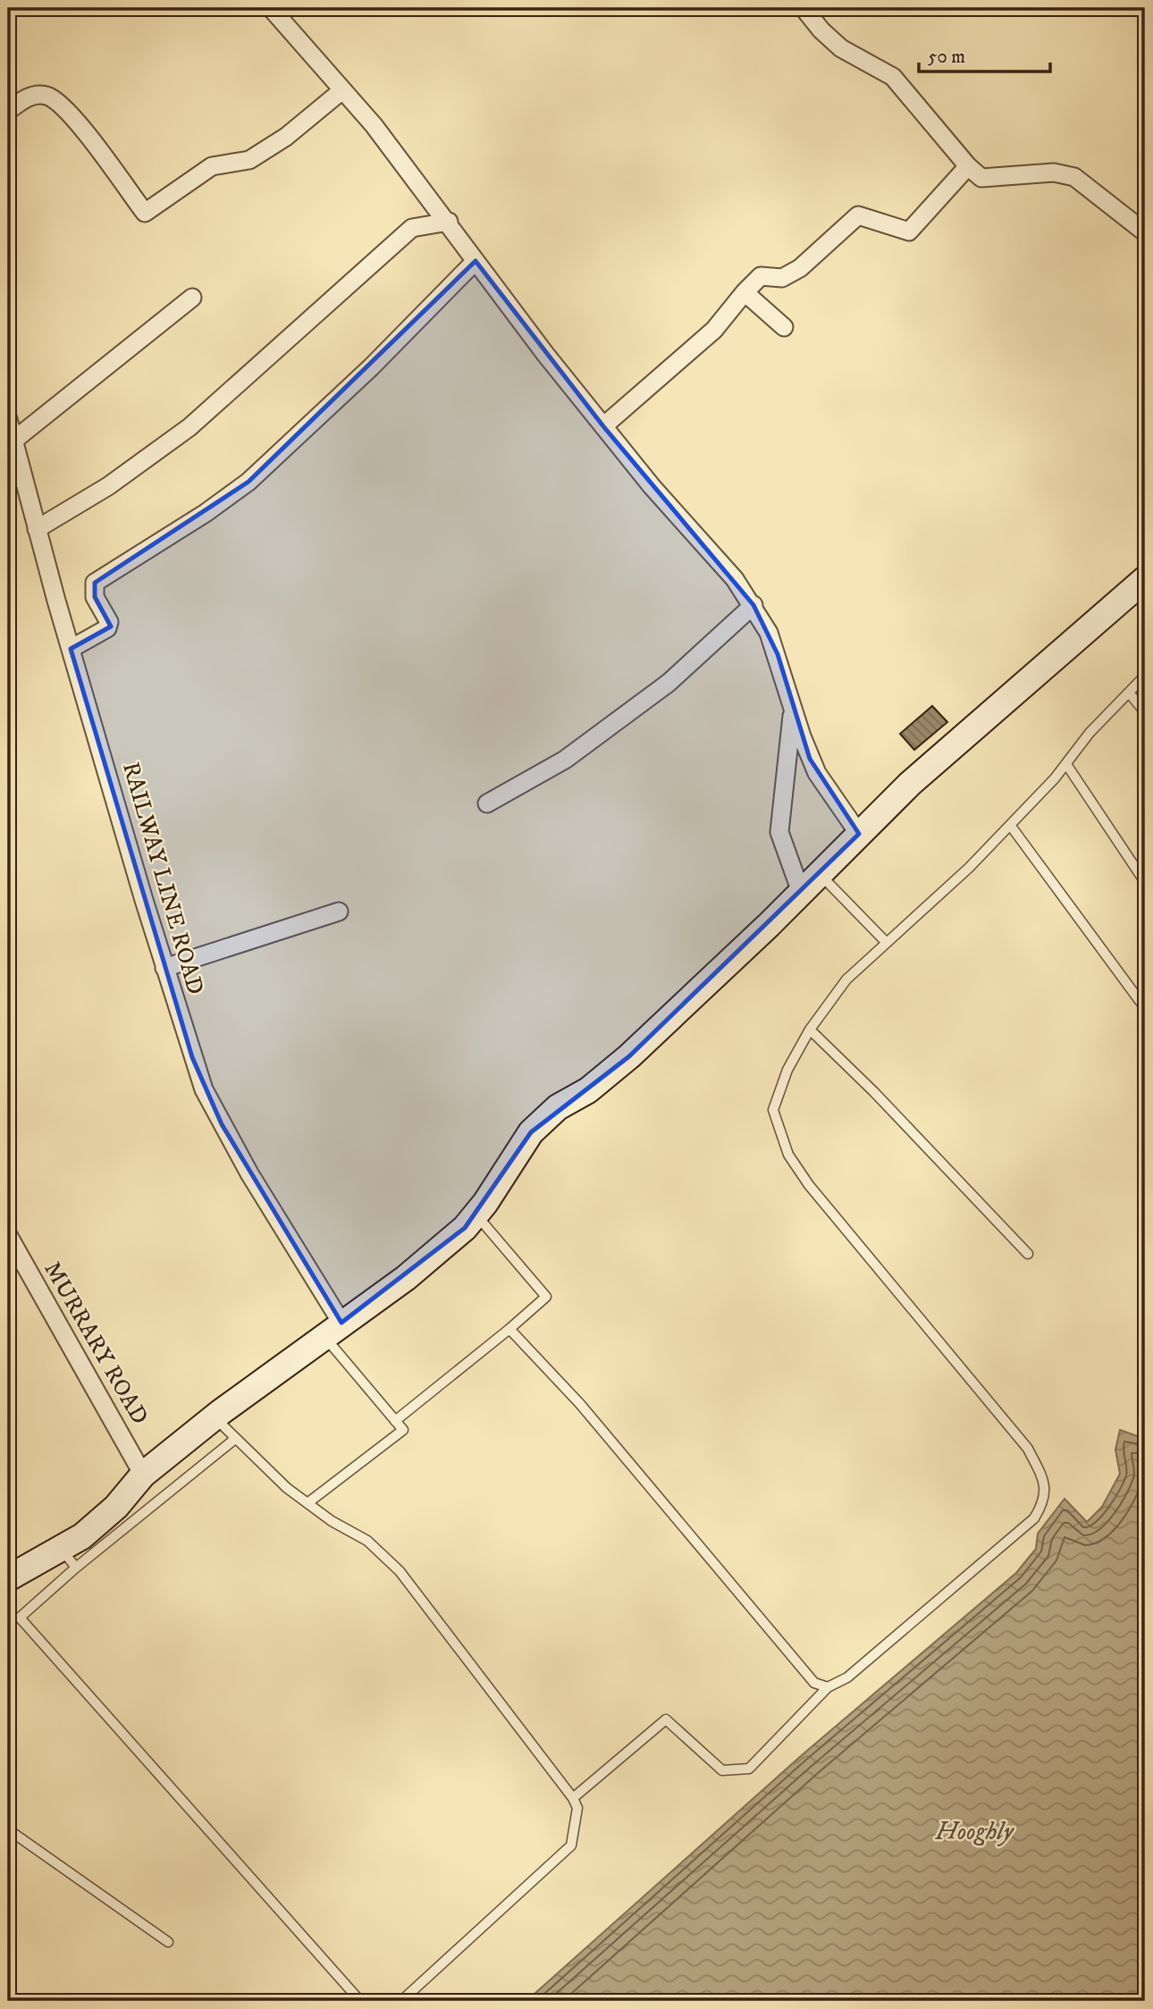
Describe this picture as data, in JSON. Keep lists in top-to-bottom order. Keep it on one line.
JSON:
{"streets":{"street":["RAILWAY LINE ROAD","MURRARY ROAD"]},"water":["Hooghly"],"scale_bar":"50 m"}
